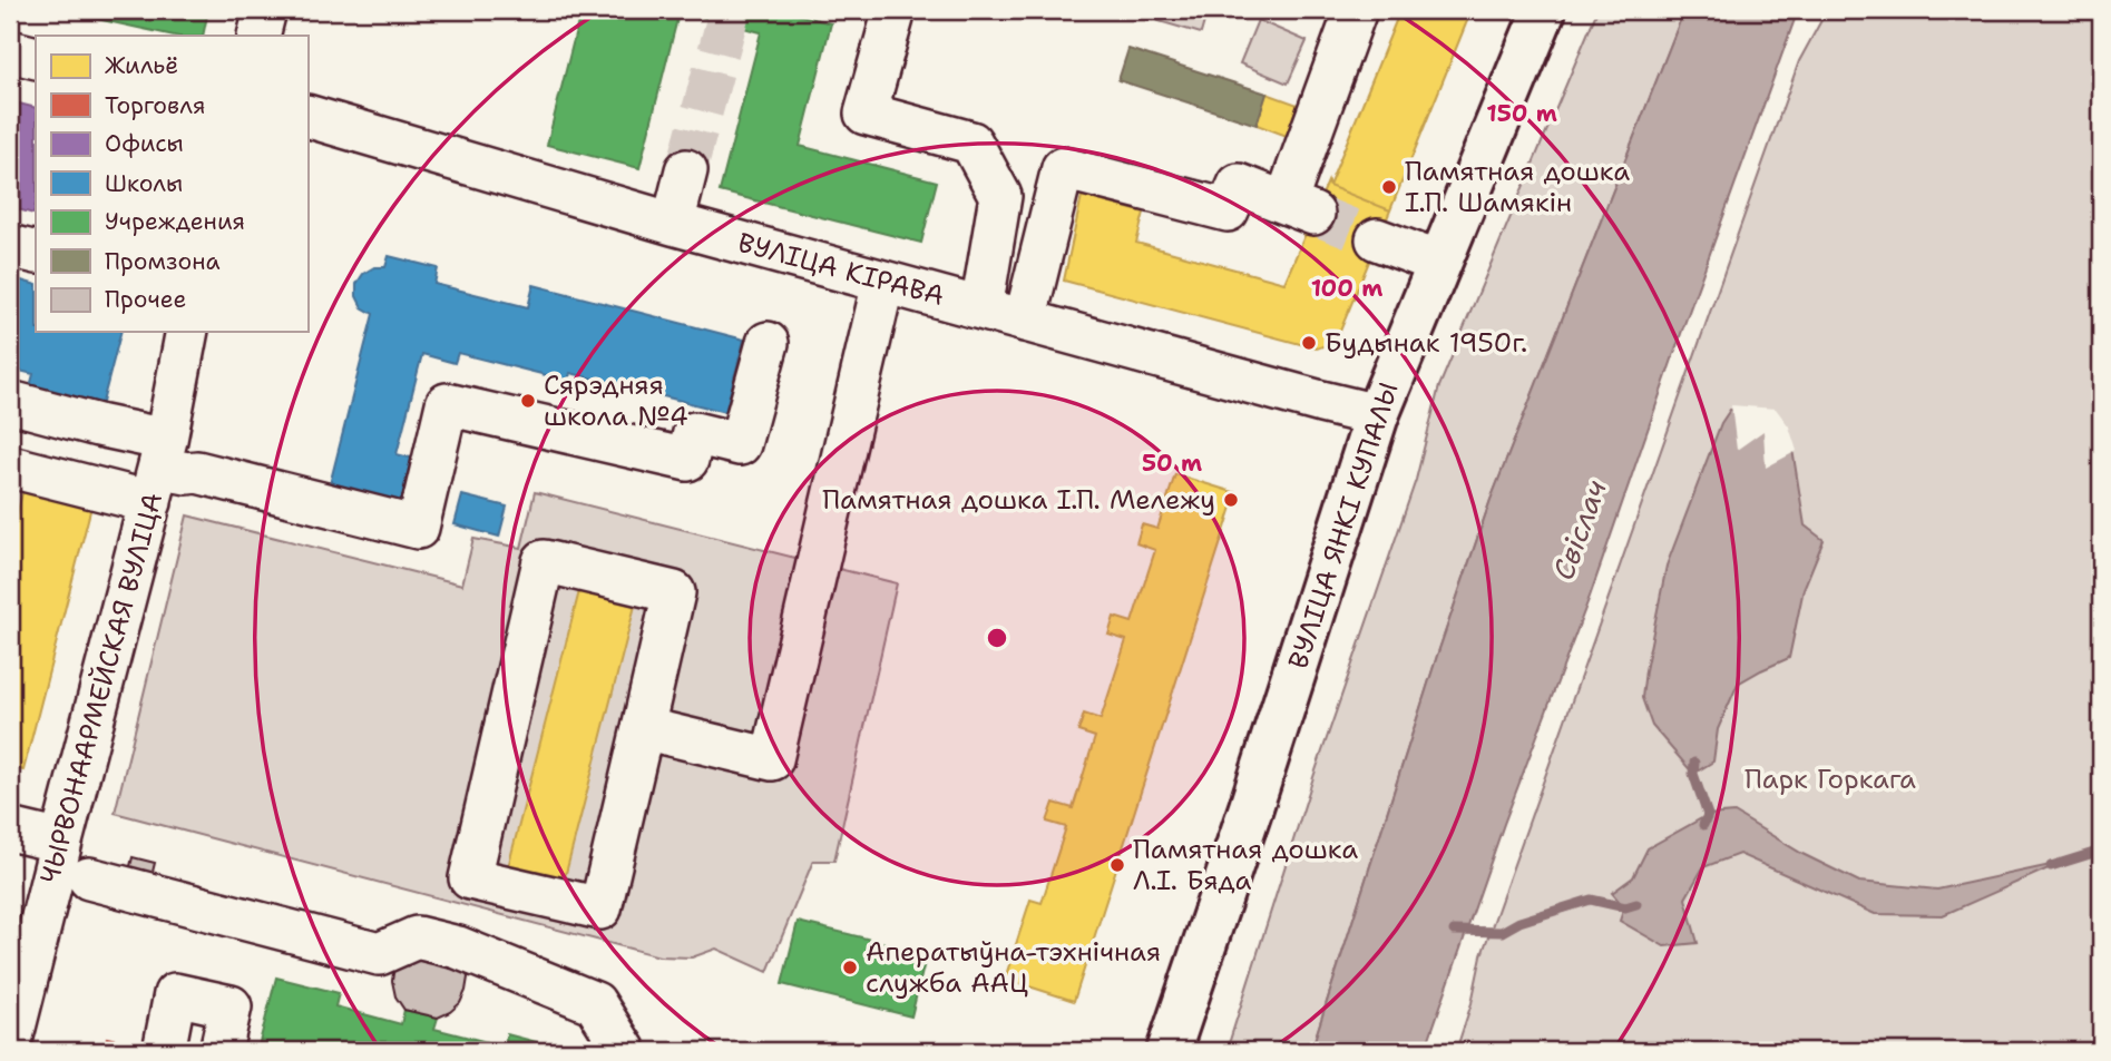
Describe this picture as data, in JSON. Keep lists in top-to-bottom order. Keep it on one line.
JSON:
{"streets":{"main road":["ВУЛІЦА ЯНКІ КУПАЛЫ"],"street":["ВУЛІЦА КІРАВА","ЧЫРВОНААРМЕЙСКАЯ ВУЛІЦА"]},"crossings":[["ВУЛІЦА КІРАВА","ВУЛІЦА ЯНКІ КУПАЛЫ"]],"water":["Свіслач"],"parks":["Парк Горкага"],"places":["Памятная дошка І.П. Шамякін","Будынак 1950г.","Сярэдняя школа №4","Памятная дошка І.П. Мележу","Памятная дошка Л.І. Бяда","Аператыўна-тэхнічная служба ААЦ"],"legend":["Жильё","Торговля","Офисы","Школы","Учреждения","Промзона","Прочее"],"rings":["150 m","100 m","50 m"]}
